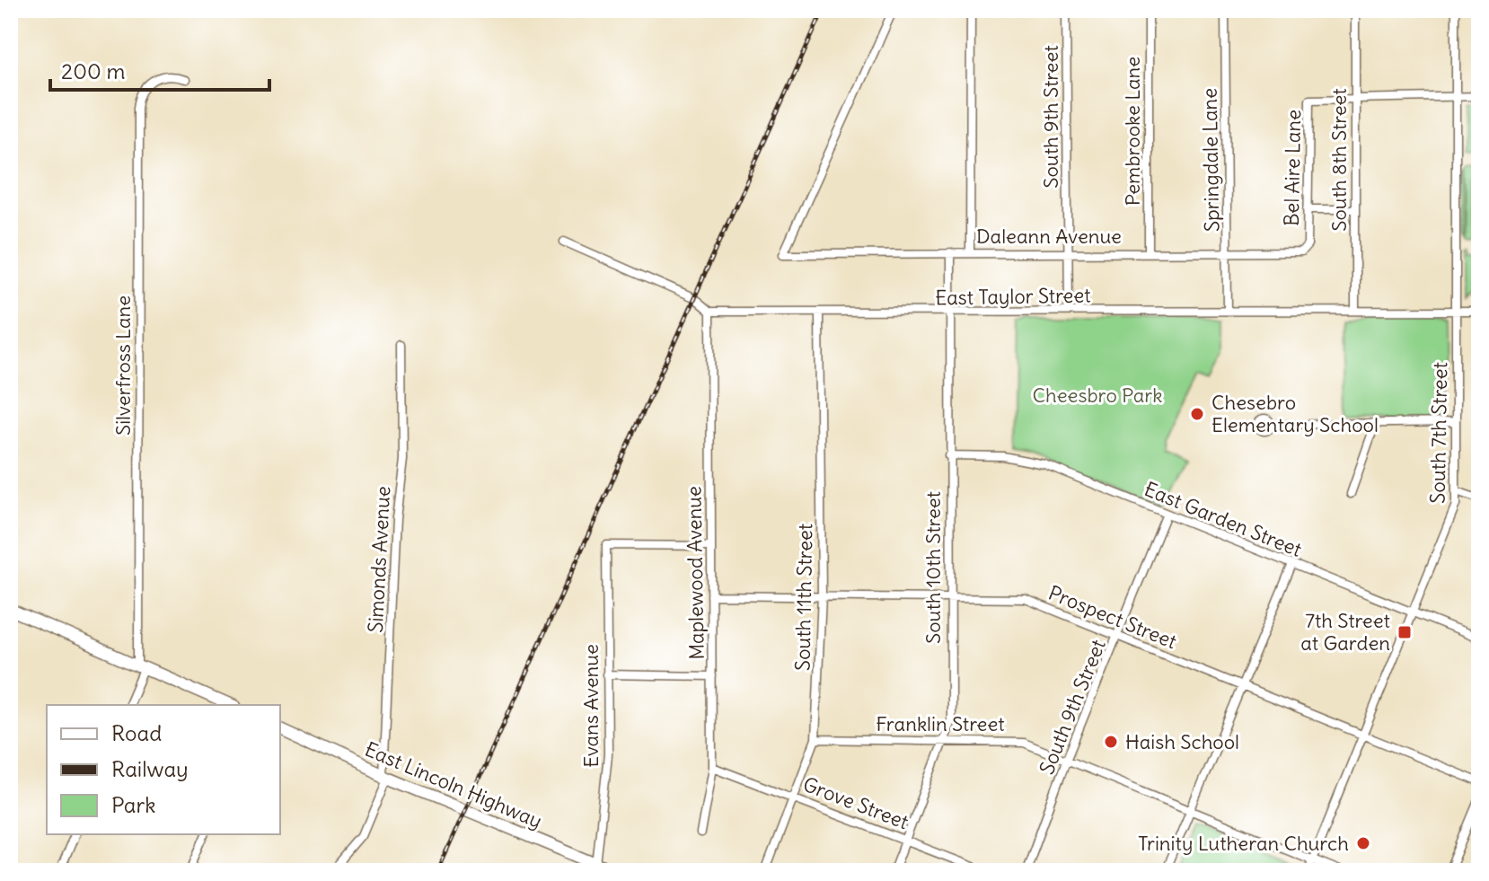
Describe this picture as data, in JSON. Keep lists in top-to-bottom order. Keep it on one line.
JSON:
{"streets":{"main road":["East Lincoln Highway"],"street":["South 9th Street","Pembrooke Lane","Springdale Lane","South 8th Street","Bel Aire Lane","Daleann Avenue","East Taylor Street","Silverfross Lane","South 7th Street","East Garden Street","Simonds Avenue","South 10th Street","Maplewood Avenue","South 11th Street","Prospect Street","Evans Avenue","Franklin Street","Grove Street"]},"crossings":[["South 9th Street","Daleann Avenue"],["South 9th Street","East Taylor Street"],["South 9th Street","East Garden Street"],["South 9th Street","Prospect Street"],["South 9th Street","Franklin Street"],["Pembrooke Lane","Daleann Avenue"],["Springdale Lane","Daleann Avenue"],["Springdale Lane","East Taylor Street"],["South 8th Street","Bel Aire Lane"],["South 8th Street","East Taylor Street"],["Bel Aire Lane","Daleann Avenue"],["Daleann Avenue","South 10th Street"],["East Taylor Street","South 7th Street"],["East Taylor Street","South 10th Street"],["East Taylor Street","Maplewood Avenue"],["East Taylor Street","South 11th Street"],["South 7th Street","East Garden Street"],["South 7th Street","Prospect Street"],["South 7th Street","Franklin Street"],["East Garden Street","South 10th Street"],["Simonds Avenue","East Lincoln Highway"],["South 10th Street","Prospect Street"],["South 10th Street","Franklin Street"],["South 10th Street","Grove Street"],["Maplewood Avenue","Prospect Street"],["Maplewood Avenue","Evans Avenue"],["Maplewood Avenue","Grove Street"],["South 11th Street","Prospect Street"],["South 11th Street","Franklin Street"],["South 11th Street","Grove Street"],["Evans Avenue","East Lincoln Highway"]],"parks":["Cheesbro Park"],"places":{"other":["Chesebro Elementary School","Haish School","Trinity Lutheran Church"],"transit":["7th Street at Garden"]},"legend":["Road","Railway","Park"],"scale_bar":"200 m"}
